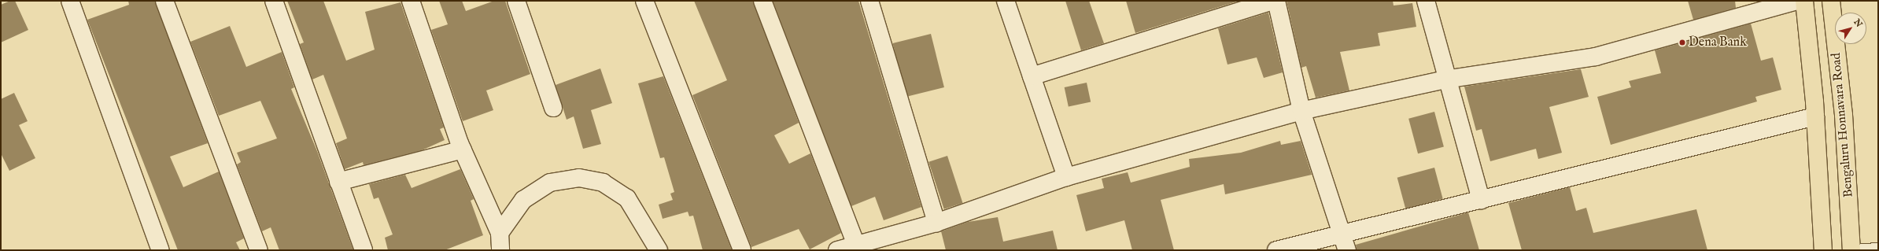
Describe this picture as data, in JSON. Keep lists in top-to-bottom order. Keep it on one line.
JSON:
{"streets":{"main road":["Bengaluru Honnavara Road"]},"places":["Dena Bank"],"north":"top right"}
